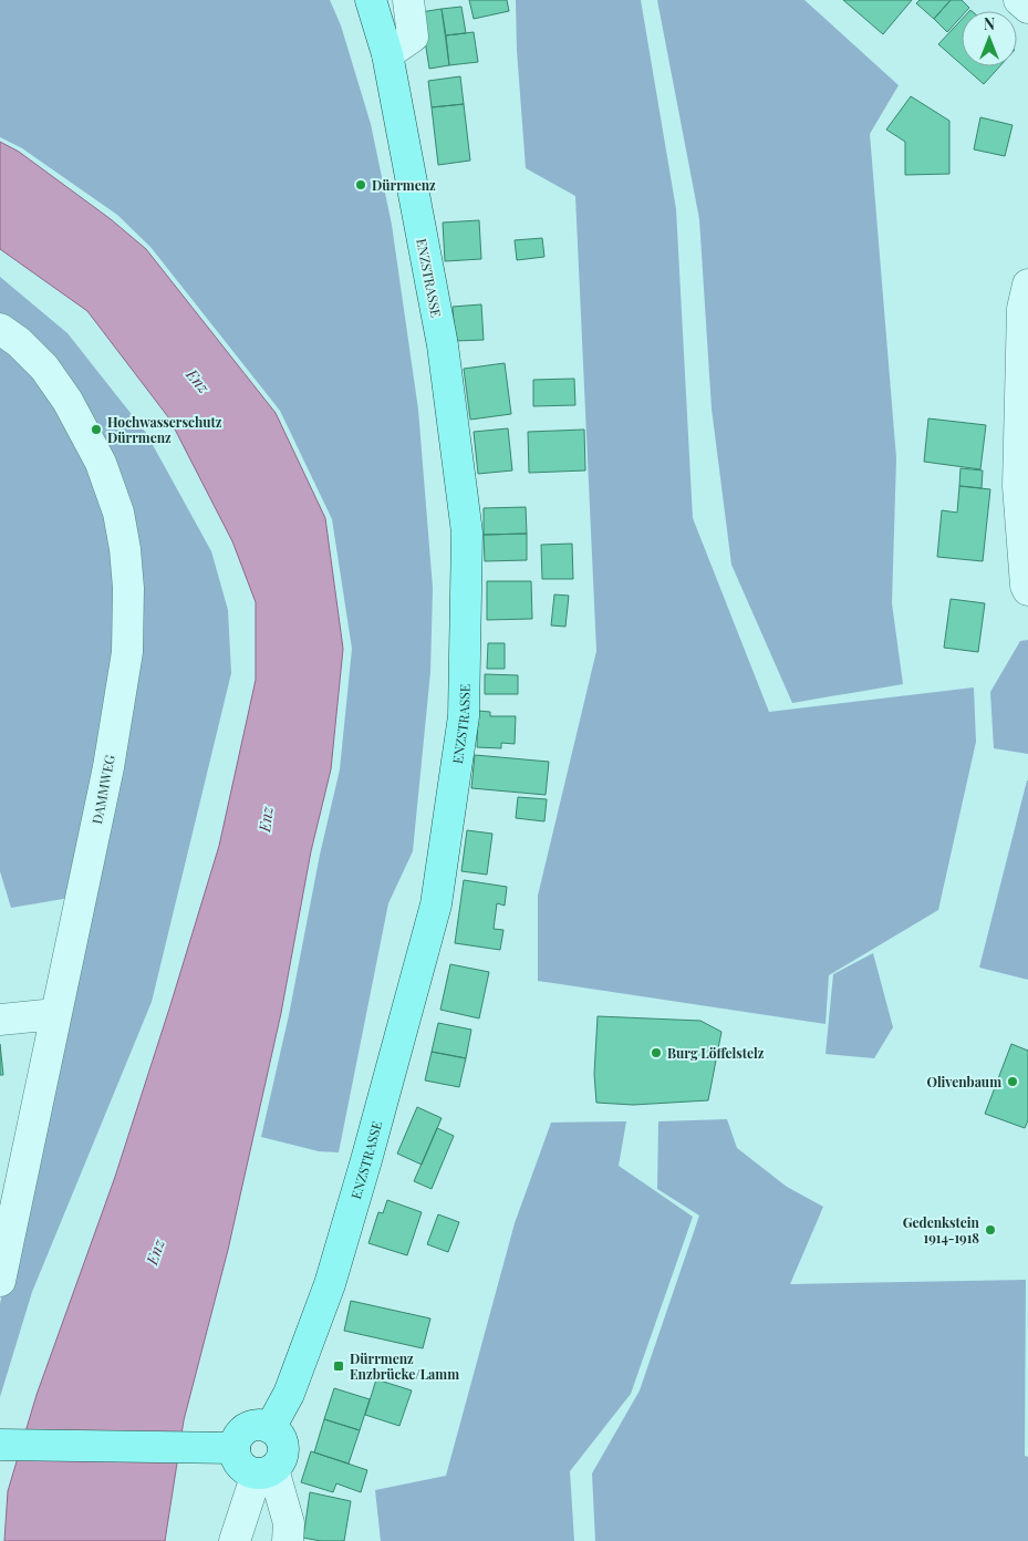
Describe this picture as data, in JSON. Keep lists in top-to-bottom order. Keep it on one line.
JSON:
{"streets":{"main road":["ENZSTRASSE"],"street":["DAMMWEG"]},"water":["Enz"],"places":{"other":["Dürrmenz","Hochwasserschutz Dürrmenz","Burg Löffelstelz","Olivenbaum","Gedenkstein 1914-1918"],"transit":["Dürrmenz Enzbrücke/Lamm"]},"north":"top"}
